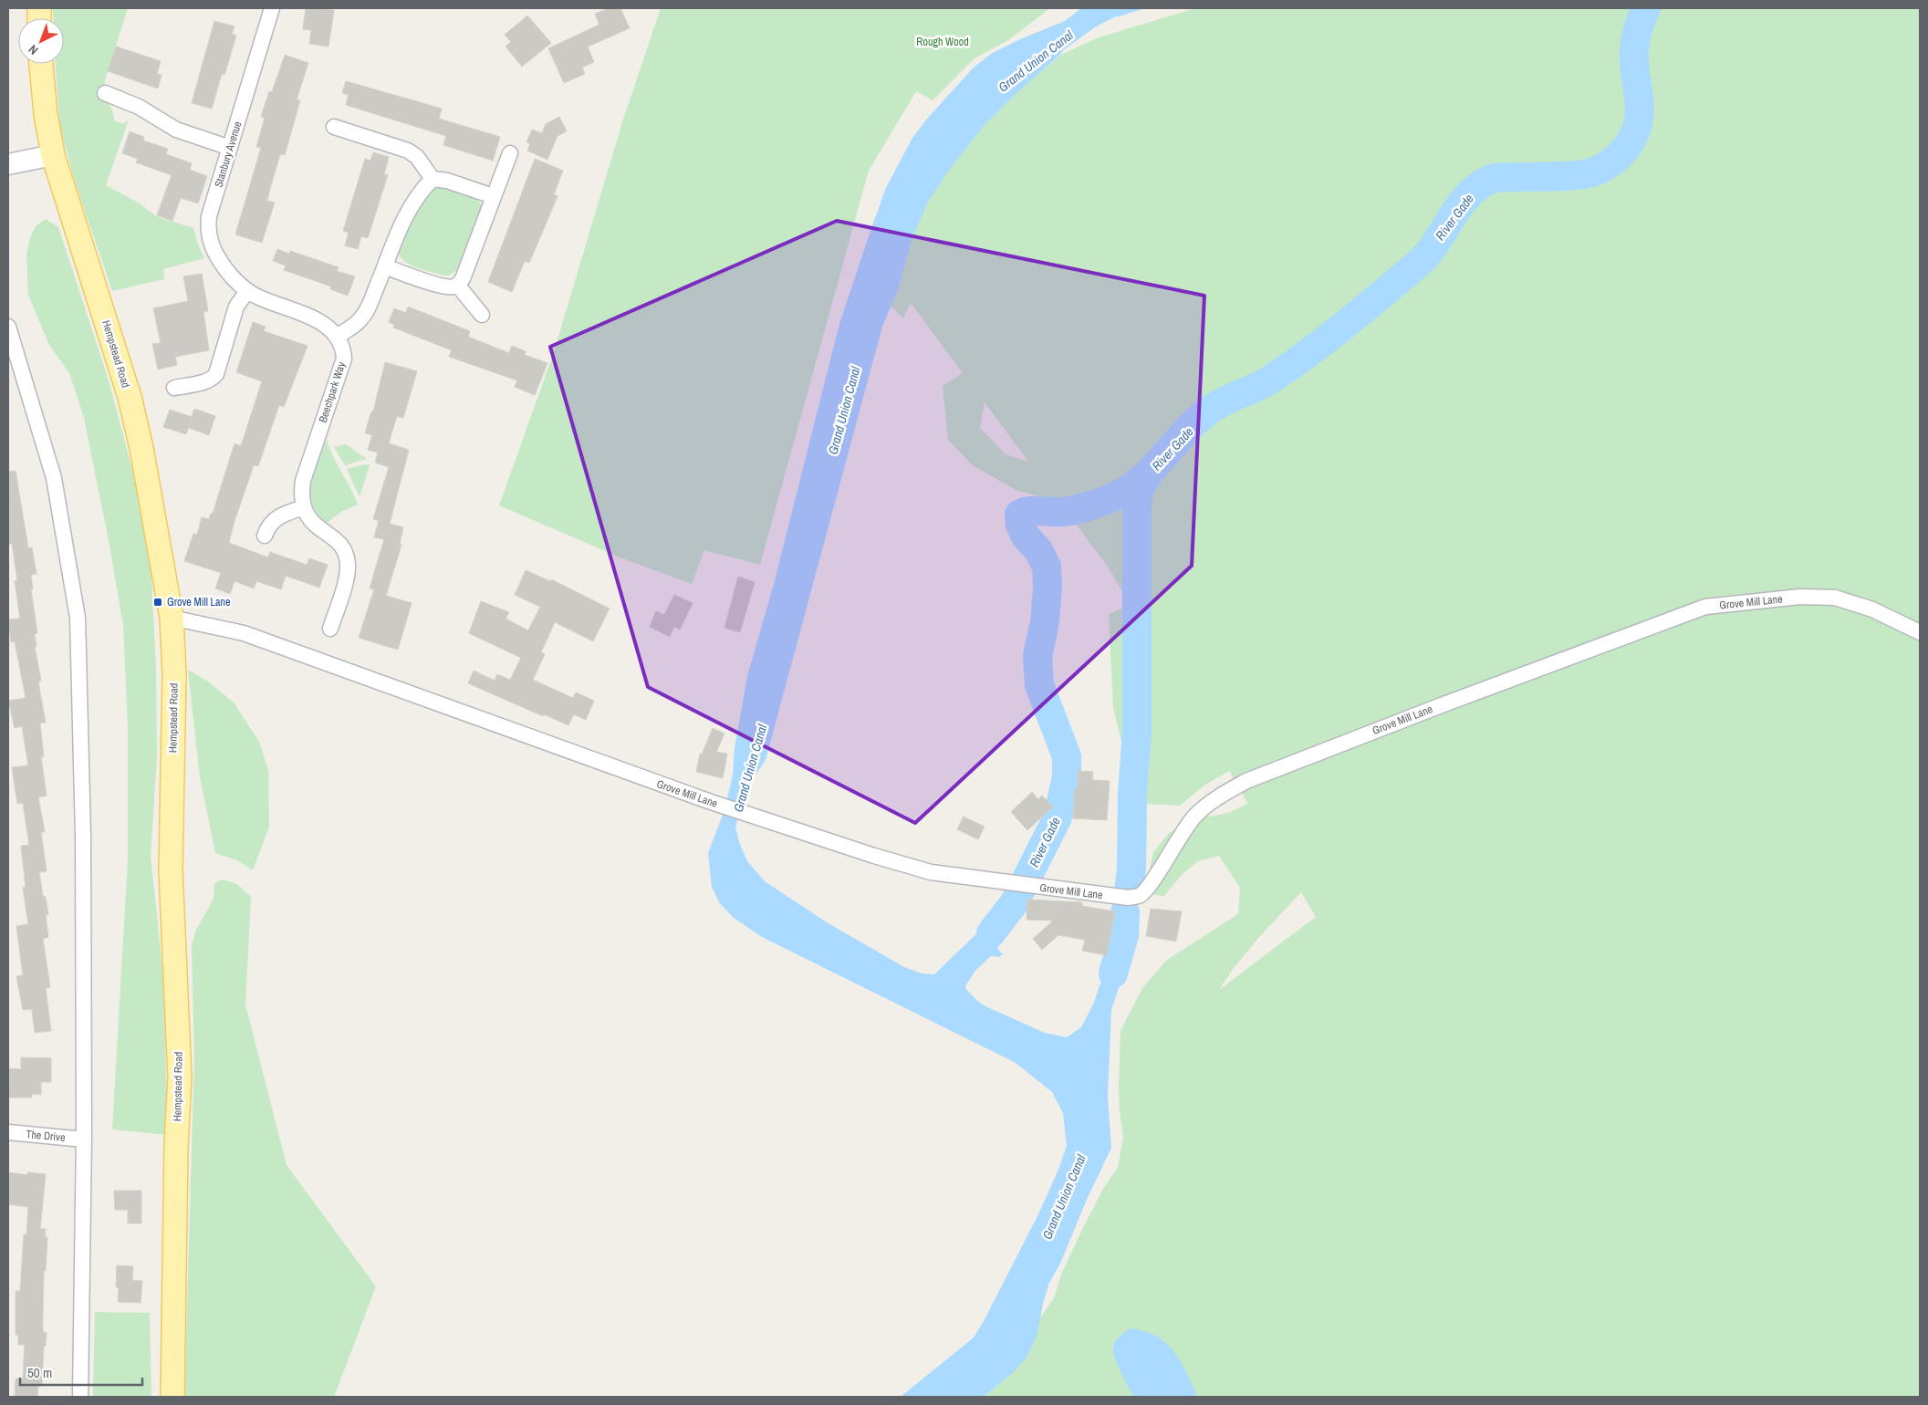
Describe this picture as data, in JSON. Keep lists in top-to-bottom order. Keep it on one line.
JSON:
{"streets":{"main road":["Hempstead Road"],"street":["Stanbury Avenue","Beechpark Way","Grove Mill Lane","The Drive"]},"crossings":[["Stanbury Avenue","Beechpark Way"],["Hempstead Road","Grove Mill Lane"]],"water":["Grand Union Canal","River Gade"],"parks":["Rough Wood"],"places":{"transit":["Grove Mill Lane"]},"scale_bar":"50 m","north":"bottom left"}
